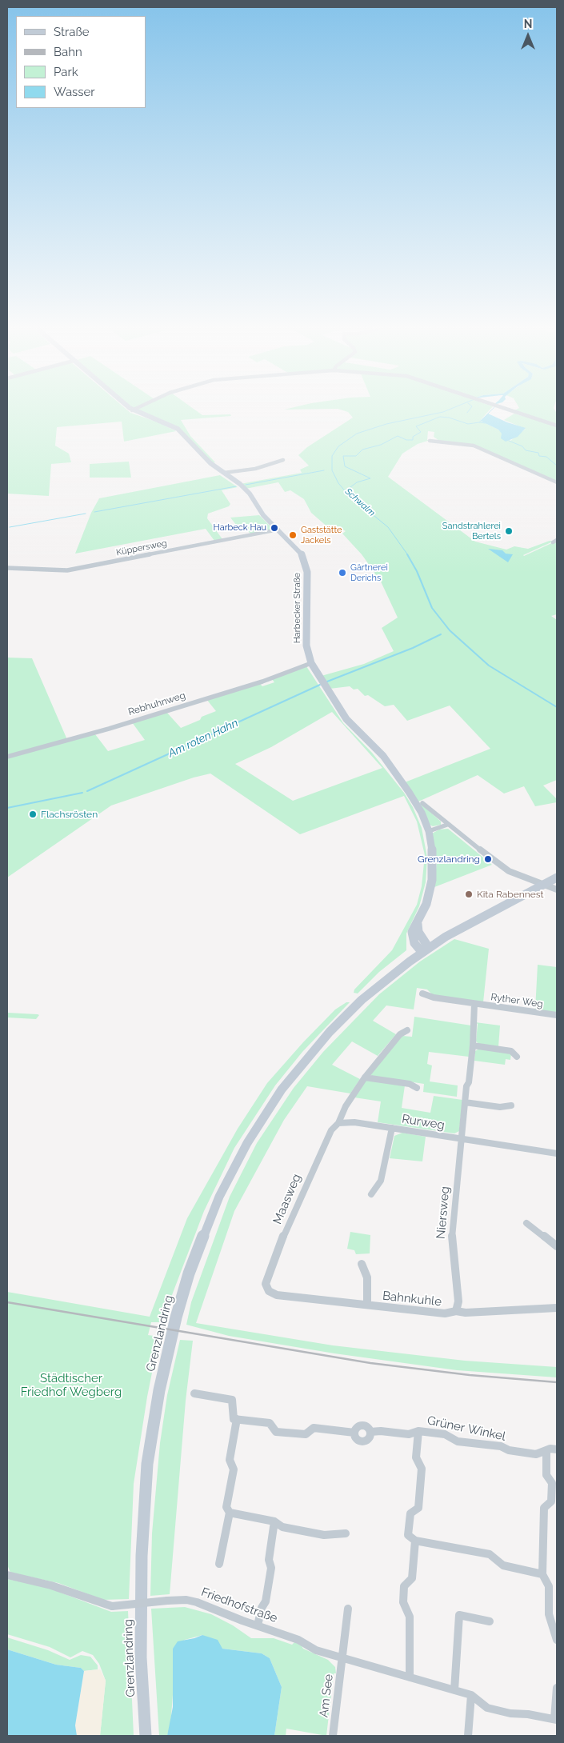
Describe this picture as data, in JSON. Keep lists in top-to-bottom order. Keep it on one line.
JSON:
{"streets":{"main road":["Harbecker Straße","Grenzlandring"],"street":["Küppersweg","Rebhuhnweg","Ryther Weg","Rurweg","Maasweg","Niersweg","Bahnkuhle","Grüner Winkel","Friedhofstraße","Am See"]},"crossings":[["Küppersweg","Harbecker Straße"],["Harbecker Straße","Rebhuhnweg"],["Harbecker Straße","Grenzlandring"],["Rurweg","Maasweg"],["Rurweg","Niersweg"],["Maasweg","Bahnkuhle"],["Niersweg","Bahnkuhle"],["Friedhofstraße","Am See"]],"water":["Schwalm","Am roten Hahn"],"parks":["Städtischer Friedhof Wegberg"],"places":["Harbeck Hau","Sandstrahlerei Bertels","Gaststätte Jackels","Gärtnerei Derichs","Flachsrösten","Grenzlandring","Kita Rabennest"],"legend":["Straße","Bahn","Park","Wasser"],"north":"top"}
